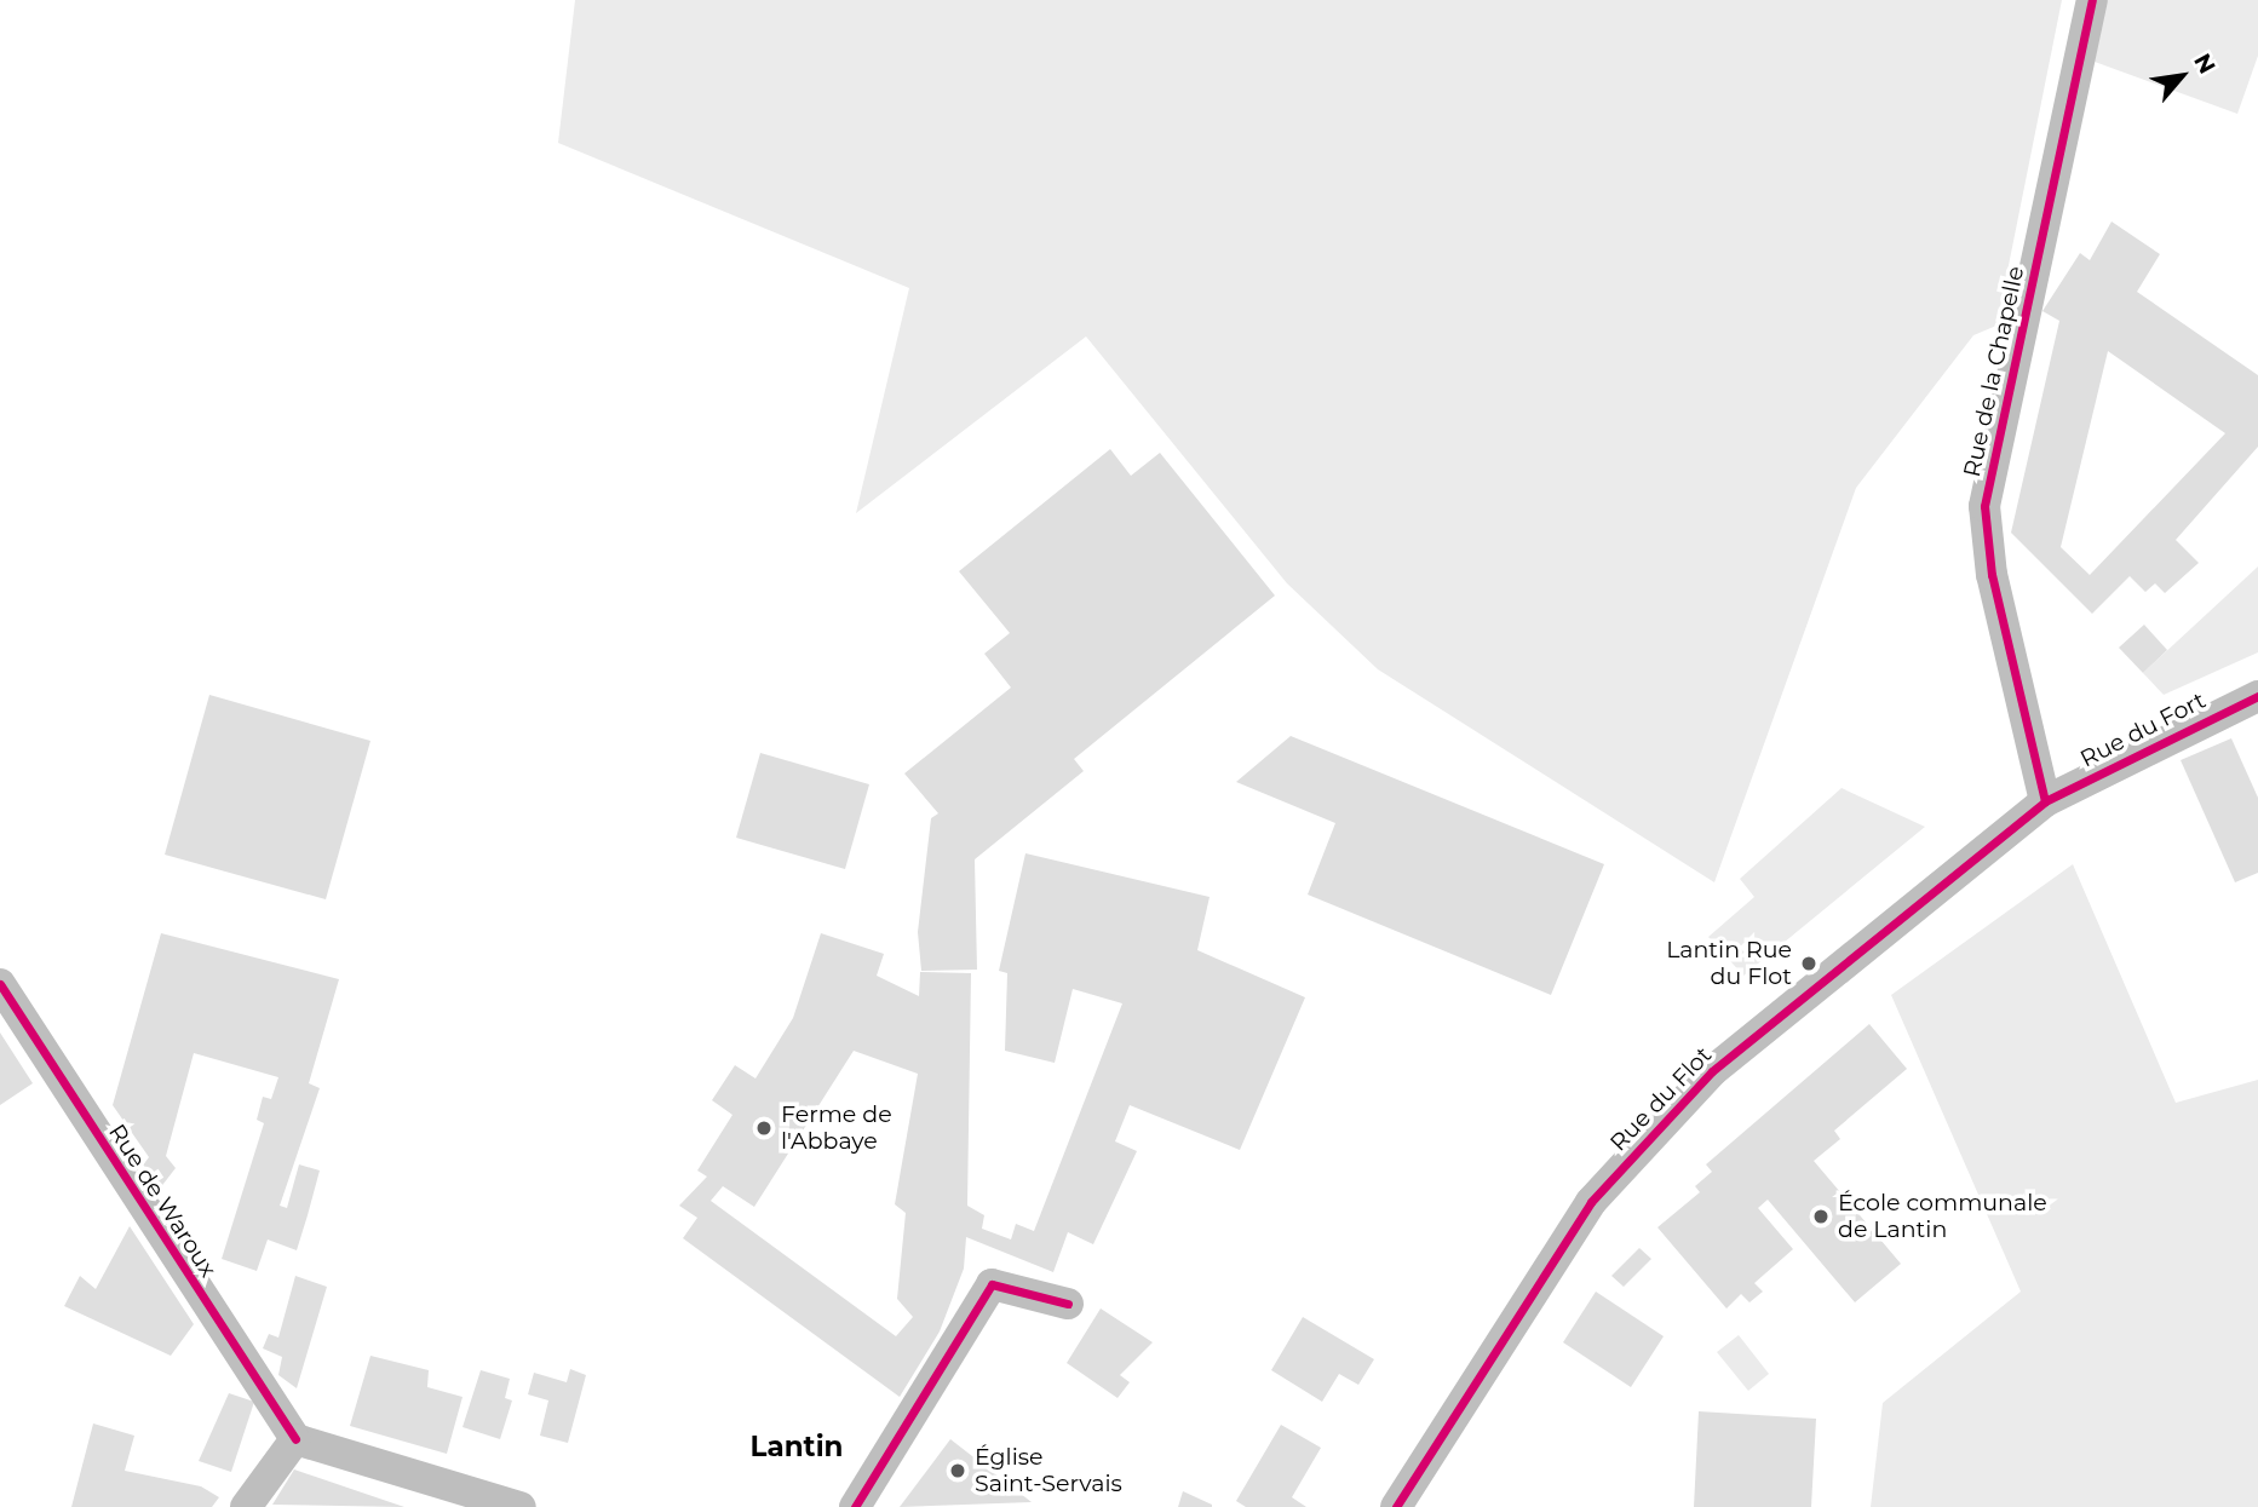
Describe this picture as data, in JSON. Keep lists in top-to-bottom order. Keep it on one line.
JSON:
{"streets":{"street":["Rue de la Chapelle","Rue du Fort","Rue du Flot","Rue de Waroux"]},"crossings":[["Rue de la Chapelle","Rue du Fort"],["Rue de la Chapelle","Rue du Flot"],["Rue du Fort","Rue du Flot"]],"districts":["Lantin"],"places":["Lantin Rue du Flot","Ferme de l'Abbaye","École communale de Lantin","Église Saint-Servais"],"north":"top right"}
